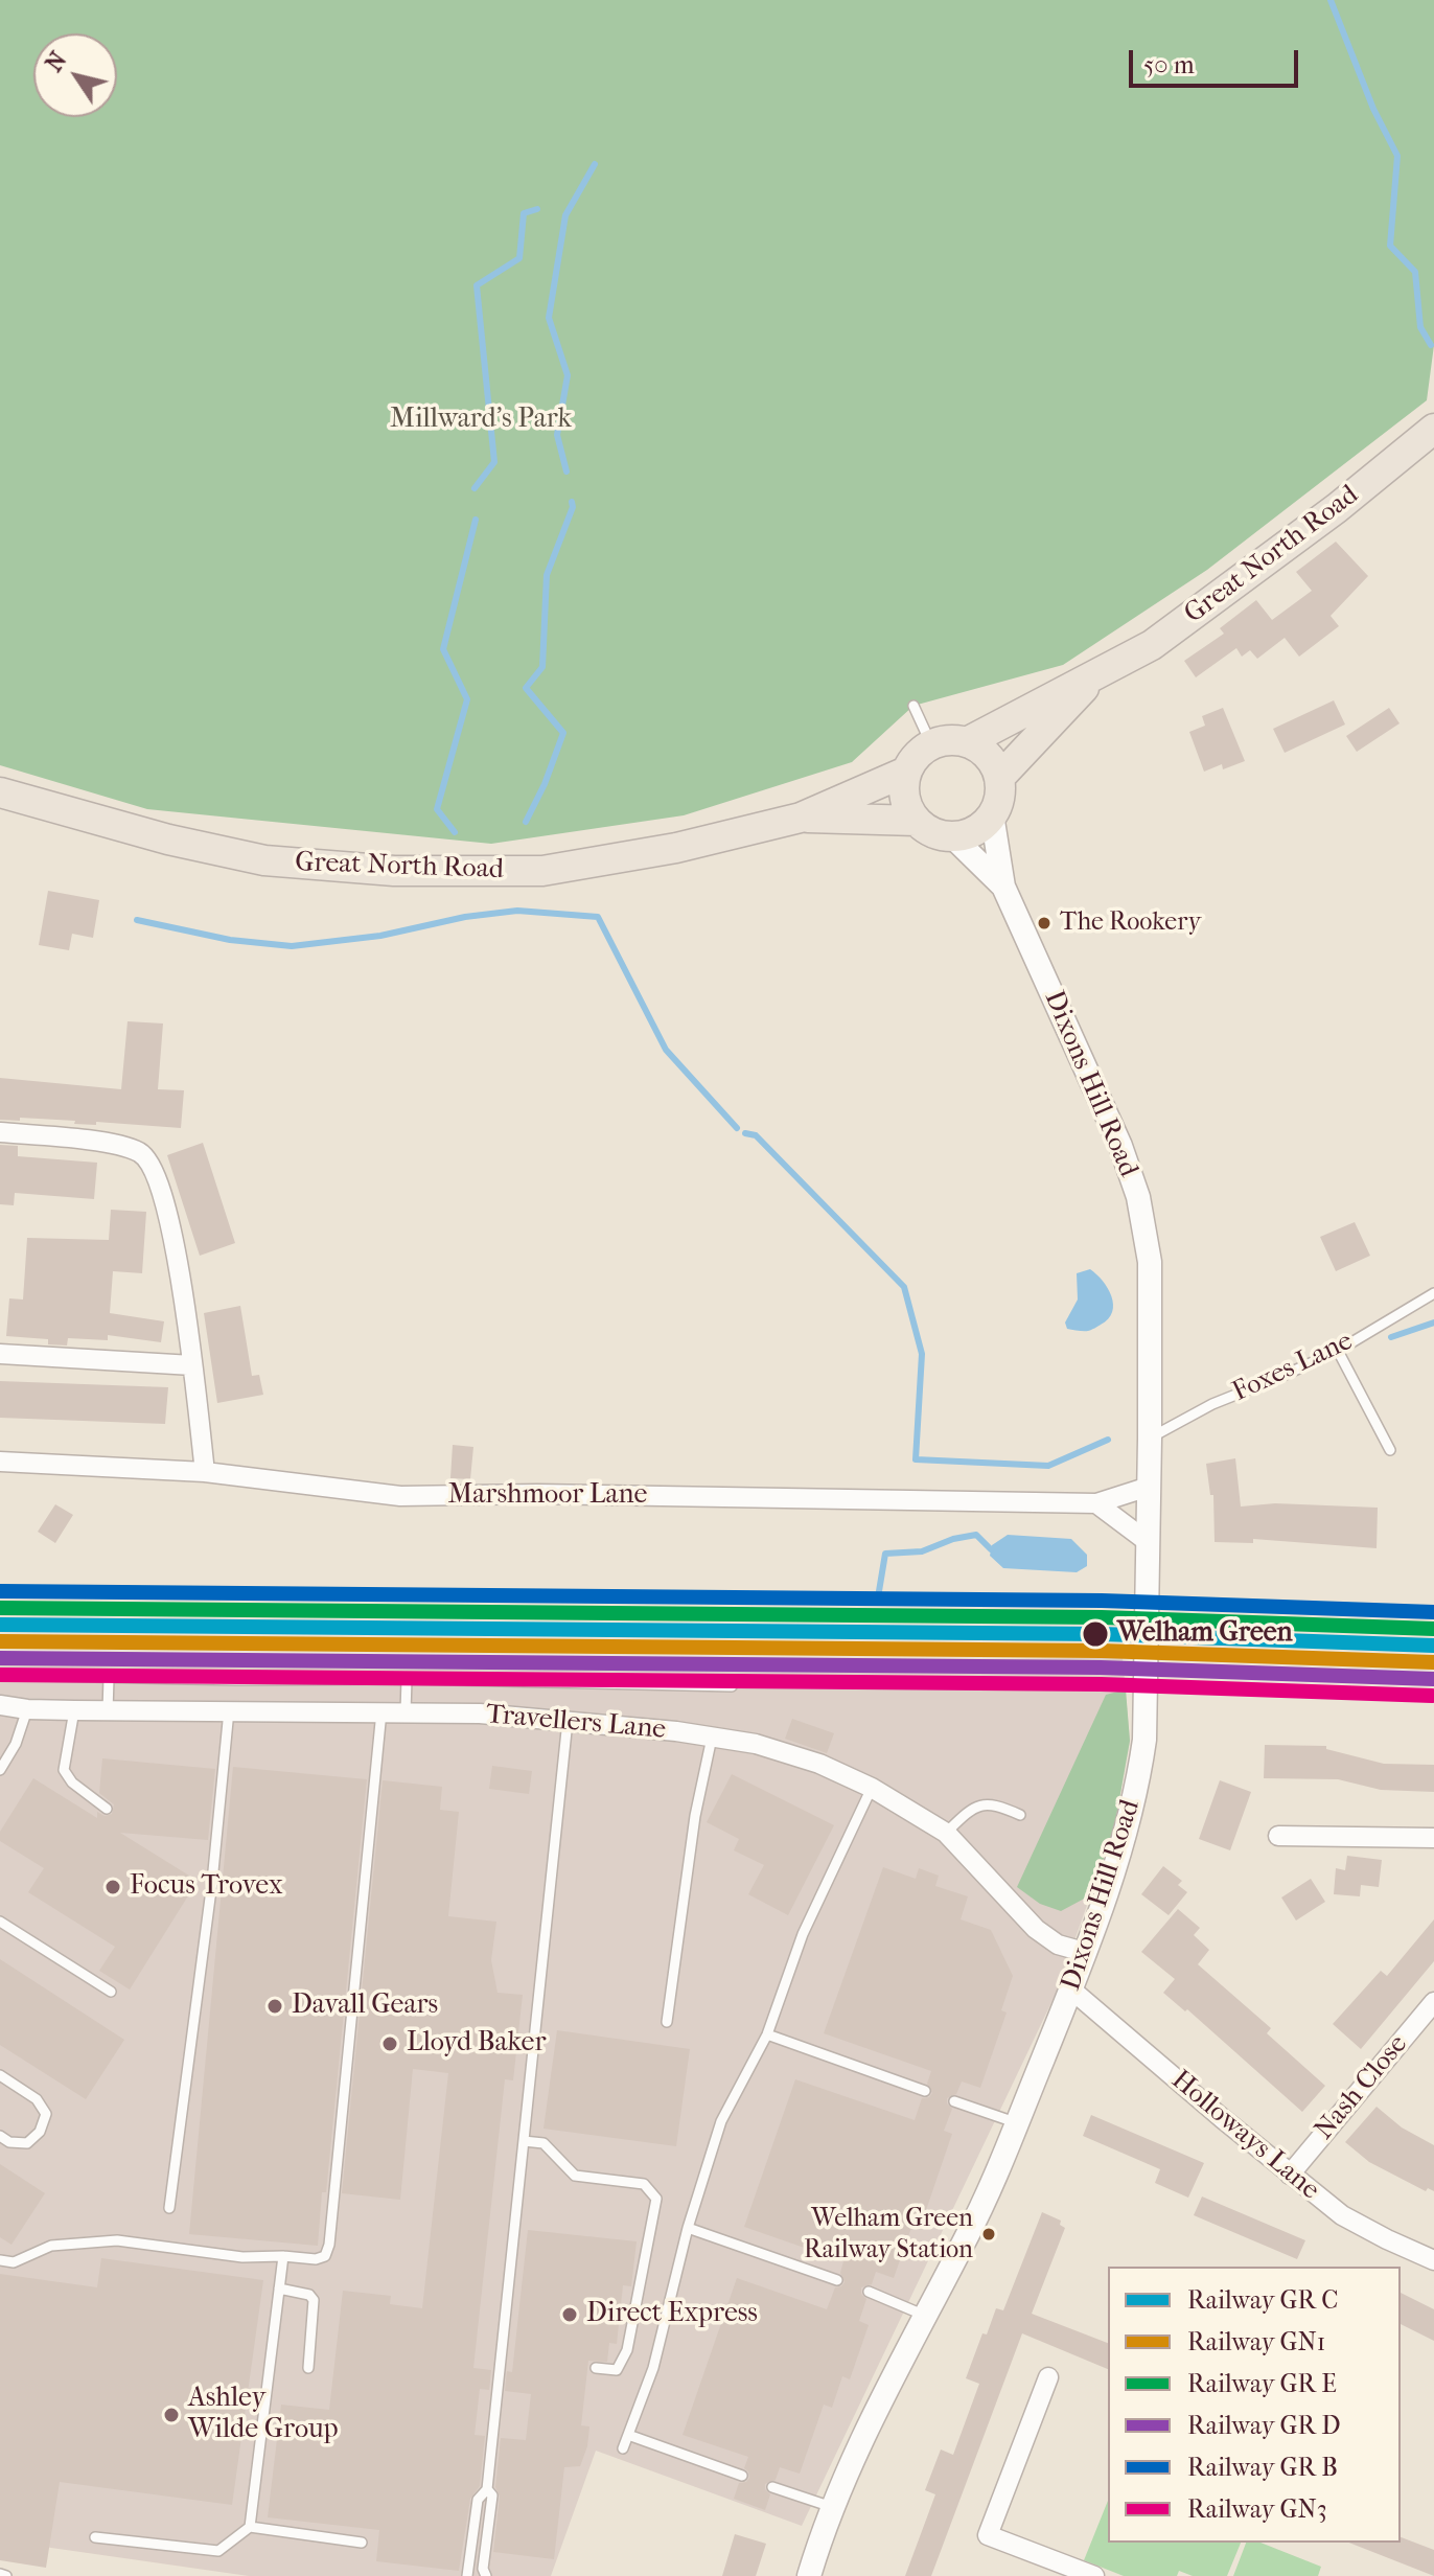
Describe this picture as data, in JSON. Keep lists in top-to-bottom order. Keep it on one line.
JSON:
{"streets":{"main road":["Great North Road"],"street":["Dixons Hill Road","Marshmoor Lane","Travellers Lane","Nash Close","Holloways Lane"],"lane":["Foxes Lane"]},"crossings":[["Great North Road","Dixons Hill Road"],["Dixons Hill Road","Foxes Lane"],["Dixons Hill Road","Marshmoor Lane"],["Dixons Hill Road","Travellers Lane"],["Dixons Hill Road","Holloways Lane"],["Nash Close","Holloways Lane"]],"parks":["Millward's Park"],"places":["The Rookery","Welham Green","Focus Trovex","Davall Gears","Lloyd Baker","Welham Green Railway Station","Direct Express","Ashley Wilde Group"],"lines":["rail line GN1","rail line GN3"],"legend":["Railway GR C","Railway GN1","Railway GR E","Railway GR D","Railway GR B","Railway GN3"],"scale_bar":"50 m","north":"top left"}
